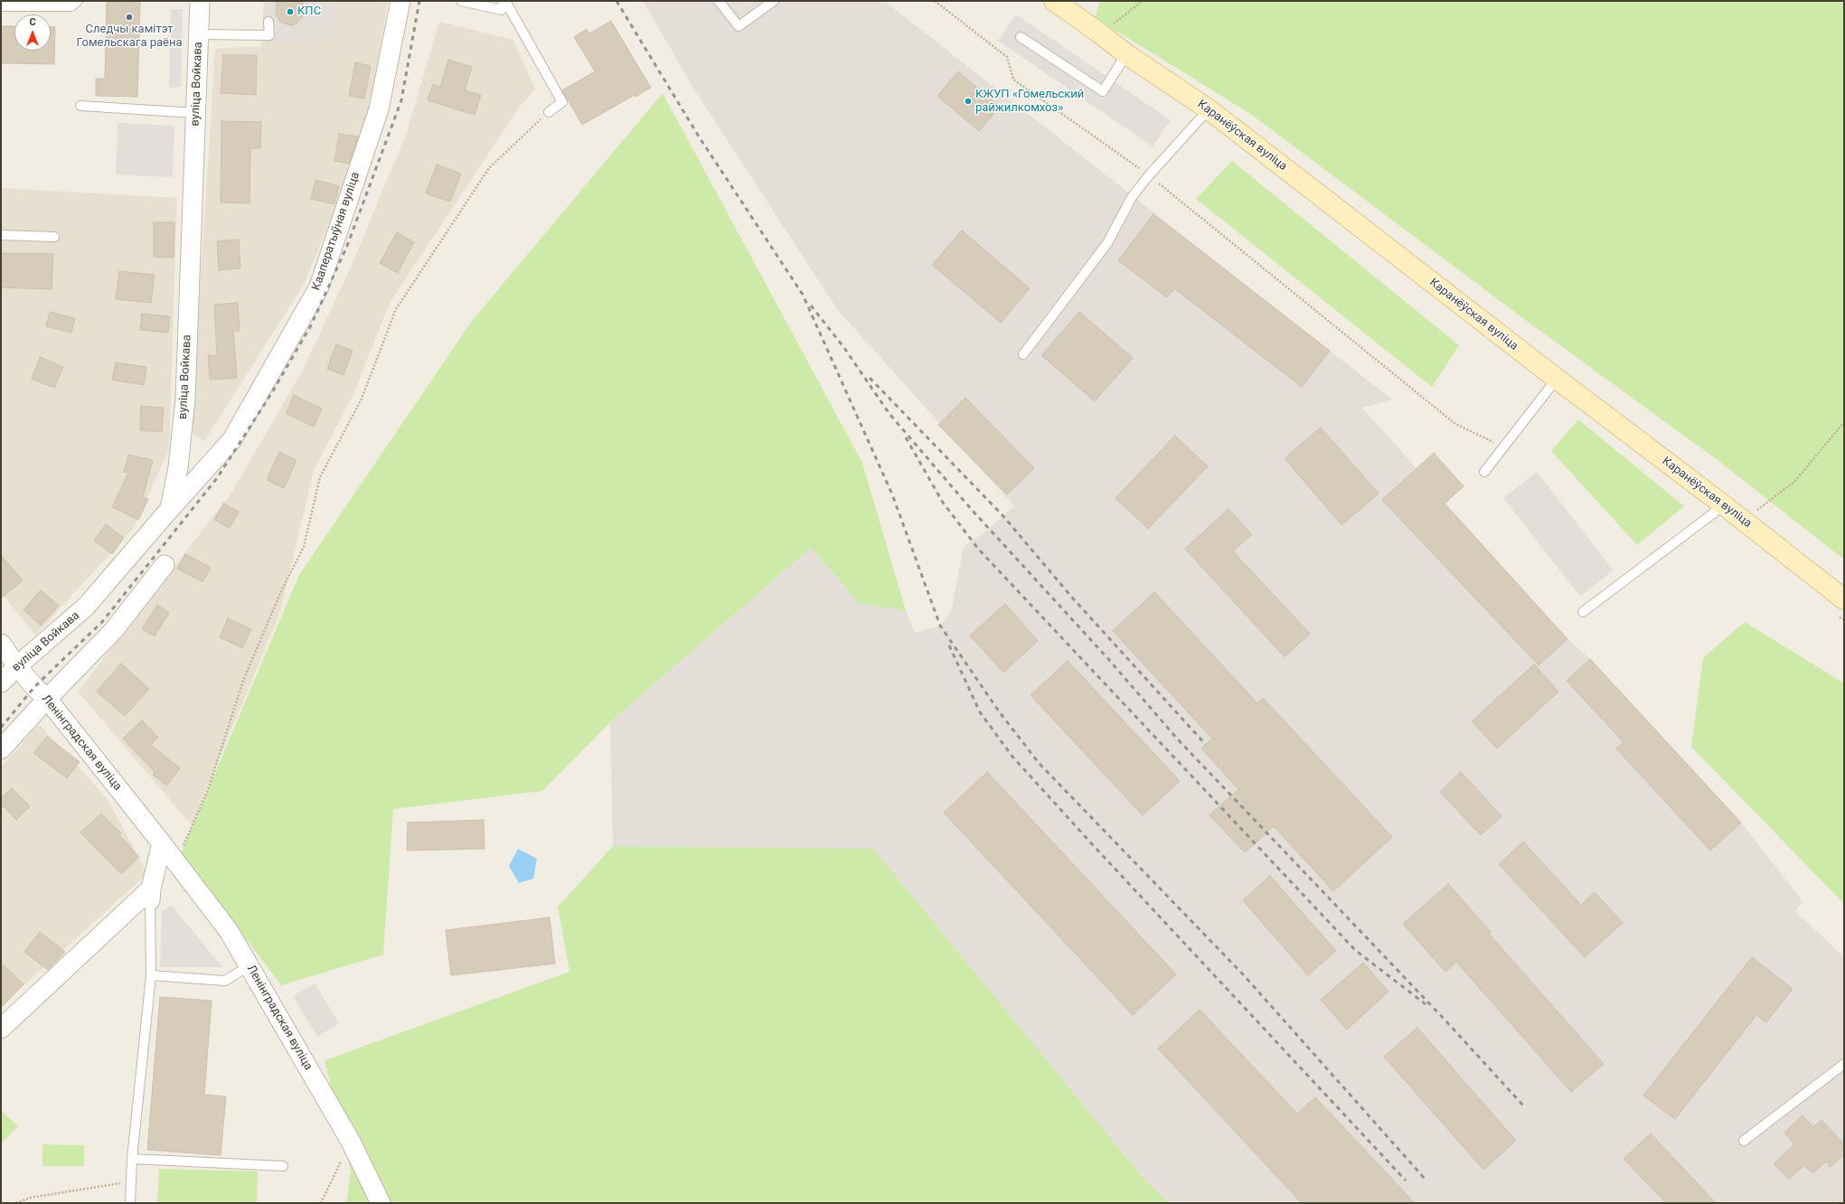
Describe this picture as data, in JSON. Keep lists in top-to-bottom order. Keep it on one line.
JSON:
{"streets":{"main road":["Каранёўская вуліца"],"street":["вуліца Войкава","Кааператыўная вуліца","Ленінградская вуліца"]},"crossings":[["вуліца Войкава","Кааператыўная вуліца"],["вуліца Войкава","Ленінградская вуліца"]],"places":["КПС","Следчы камітэт Гомельскага раёна","КЖУП «Гомельский райжилкомхоз»"],"north":"top"}
